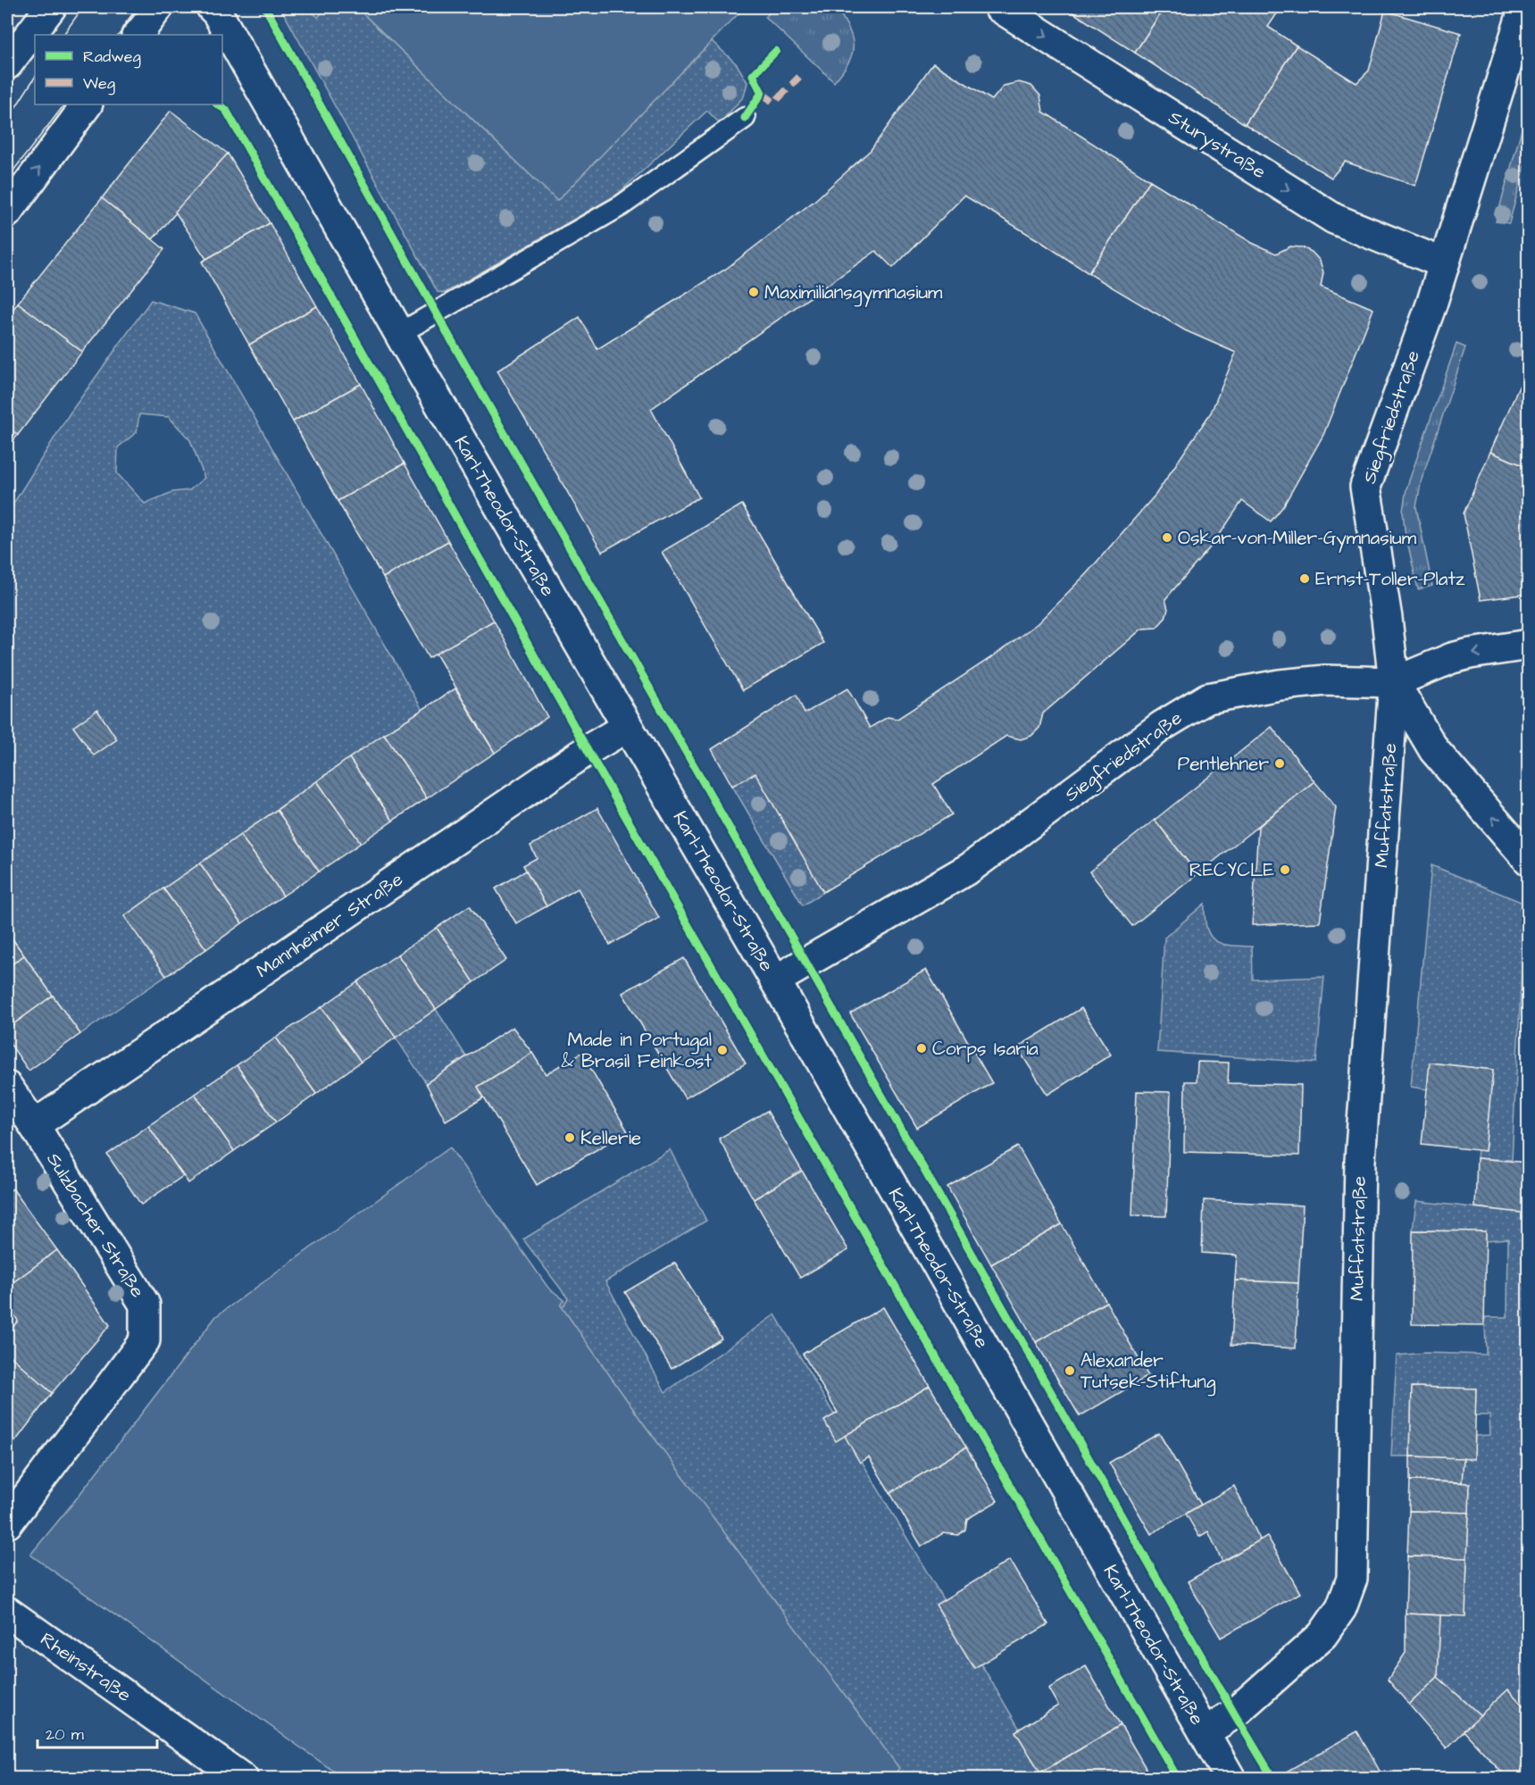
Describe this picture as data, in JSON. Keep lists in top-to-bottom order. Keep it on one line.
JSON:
{"streets":{"street":["Sturystraße","Siegfriedstraße","Karl-Theodor-Straße","Muffatstraße","Mannheimer Straße","Sulzbacher Straße","Rheinstraße"]},"crossings":[["Sturystraße","Siegfriedstraße"],["Siegfriedstraße","Karl-Theodor-Straße"],["Siegfriedstraße","Muffatstraße"],["Karl-Theodor-Straße","Muffatstraße"],["Karl-Theodor-Straße","Mannheimer Straße"],["Mannheimer Straße","Sulzbacher Straße"]],"one_way":["Sturystraße"],"places":["Maximiliansgymnasium","Oskar-von-Miller-Gymnasium","Ernst-Toller-Platz","Pentlehner","RECYCLE","Corps Isaria","Made in Portugal & Brasil Feinkost","Kellerie","Alexander Tutsek-Stiftung"],"legend":["Radweg","Weg"],"scale_bar":"20 m"}
